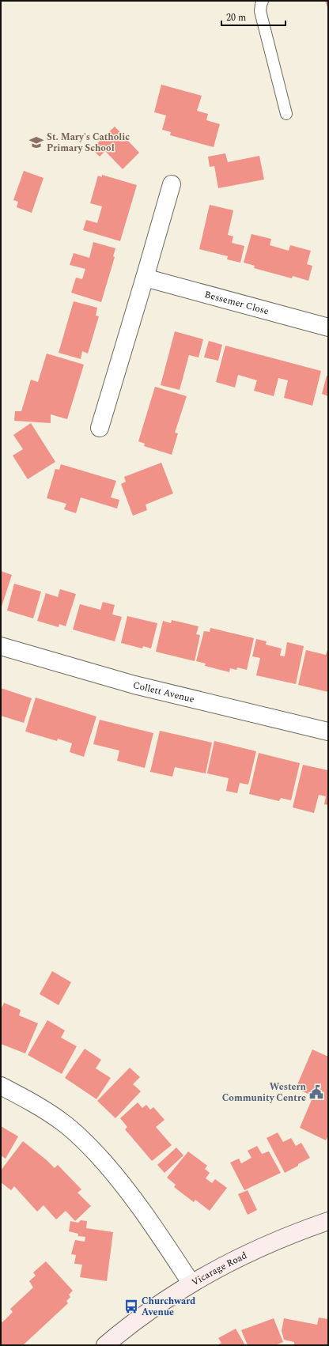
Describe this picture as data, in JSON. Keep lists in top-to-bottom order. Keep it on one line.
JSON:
{"streets":{"main road":["Vicarage Road"],"street":["Bessemer Close","Collett Avenue"]},"places":{"school or university":["St. Mary's Catholic Primary School"],"public building":["Western Community Centre"],"bus stop":["Churchward Avenue"]},"scale_bar":"20 m"}
